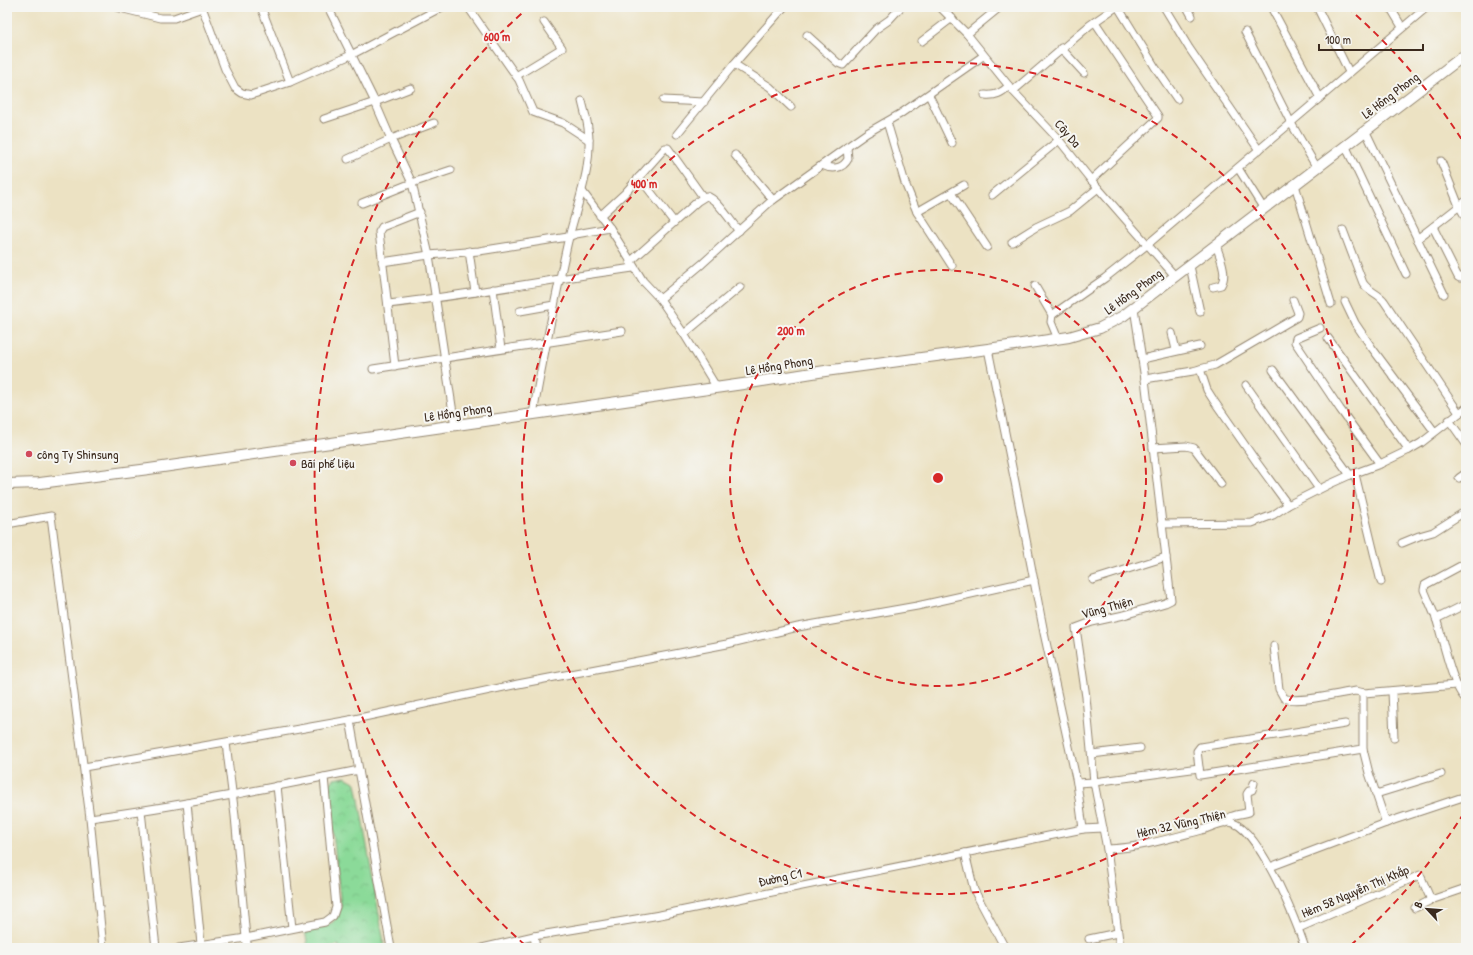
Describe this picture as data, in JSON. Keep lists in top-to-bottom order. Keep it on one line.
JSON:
{"streets":{"main road":["Lê Hồng Phong"],"street":["Cây Da","Vũng Thiện","Hẻm 32 Vũng Thiện","Đường C1","Hẻm 58 Nguyễn Thị Khắp"]},"crossings":[["Lê Hồng Phong","Cây Da"],["Lê Hồng Phong","Vũng Thiện"],["Vũng Thiện","Hẻm 32 Vũng Thiện"],["Vũng Thiện","Đường C1"],["Hẻm 32 Vũng Thiện","Hẻm 58 Nguyễn Thị Khắp"]],"places":["công Ty Shinsung","Bãi phế liệu"],"scale_bar":"100 m","north":"top left","rings":["600 m","400 m","200 m"]}
